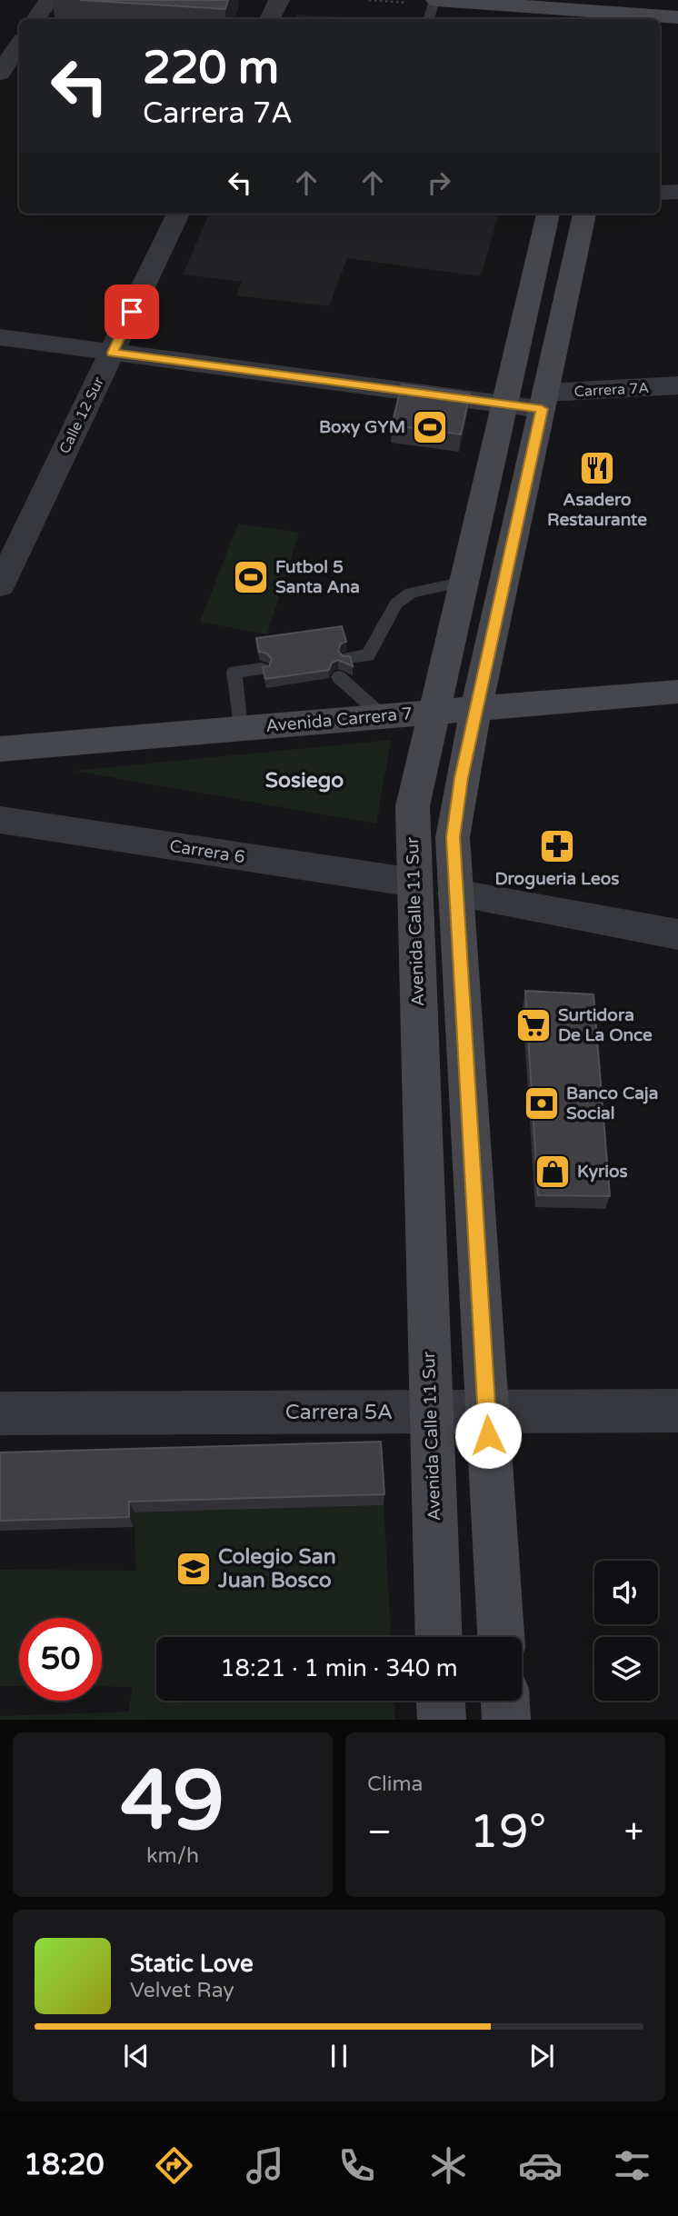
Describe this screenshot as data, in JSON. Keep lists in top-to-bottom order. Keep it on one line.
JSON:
{"streets":{"main road":["Avenida Carrera 7","Avenida Calle 11 Sur"],"street":["Carrera 7A","Calle 12 Sur","Carrera 6","Carrera 5A"]},"crossings":[["Carrera 7A","Calle 12 Sur"],["Carrera 7A","Avenida Calle 11 Sur"],["Avenida Carrera 7","Avenida Calle 11 Sur"],["Carrera 6","Avenida Calle 11 Sur"],["Avenida Calle 11 Sur","Carrera 5A"]],"districts":["Sosiego"],"places":{"sports":["Boxy GYM","Futbol 5 Santa Ana"],"restaurant":["Asadero Restaurante"],"pharmacy":["Drogueria Leos"],"supermarket":["Surtidora De La Once"],"bank":["Banco Caja Social"],"shop":["Kyrios"],"school or university":["Colegio San Juan Bosco"]},"page":{"turn":["220 m","Carrera 7A"],"limit":"50","trip":"18:21 · 1 min · 340 m","tile":[["49","km/h"],"Clima"],"heat":["−","19°","+"],"song":["Static Love","Velvet Ray"],"tabs":"18:20"}}
